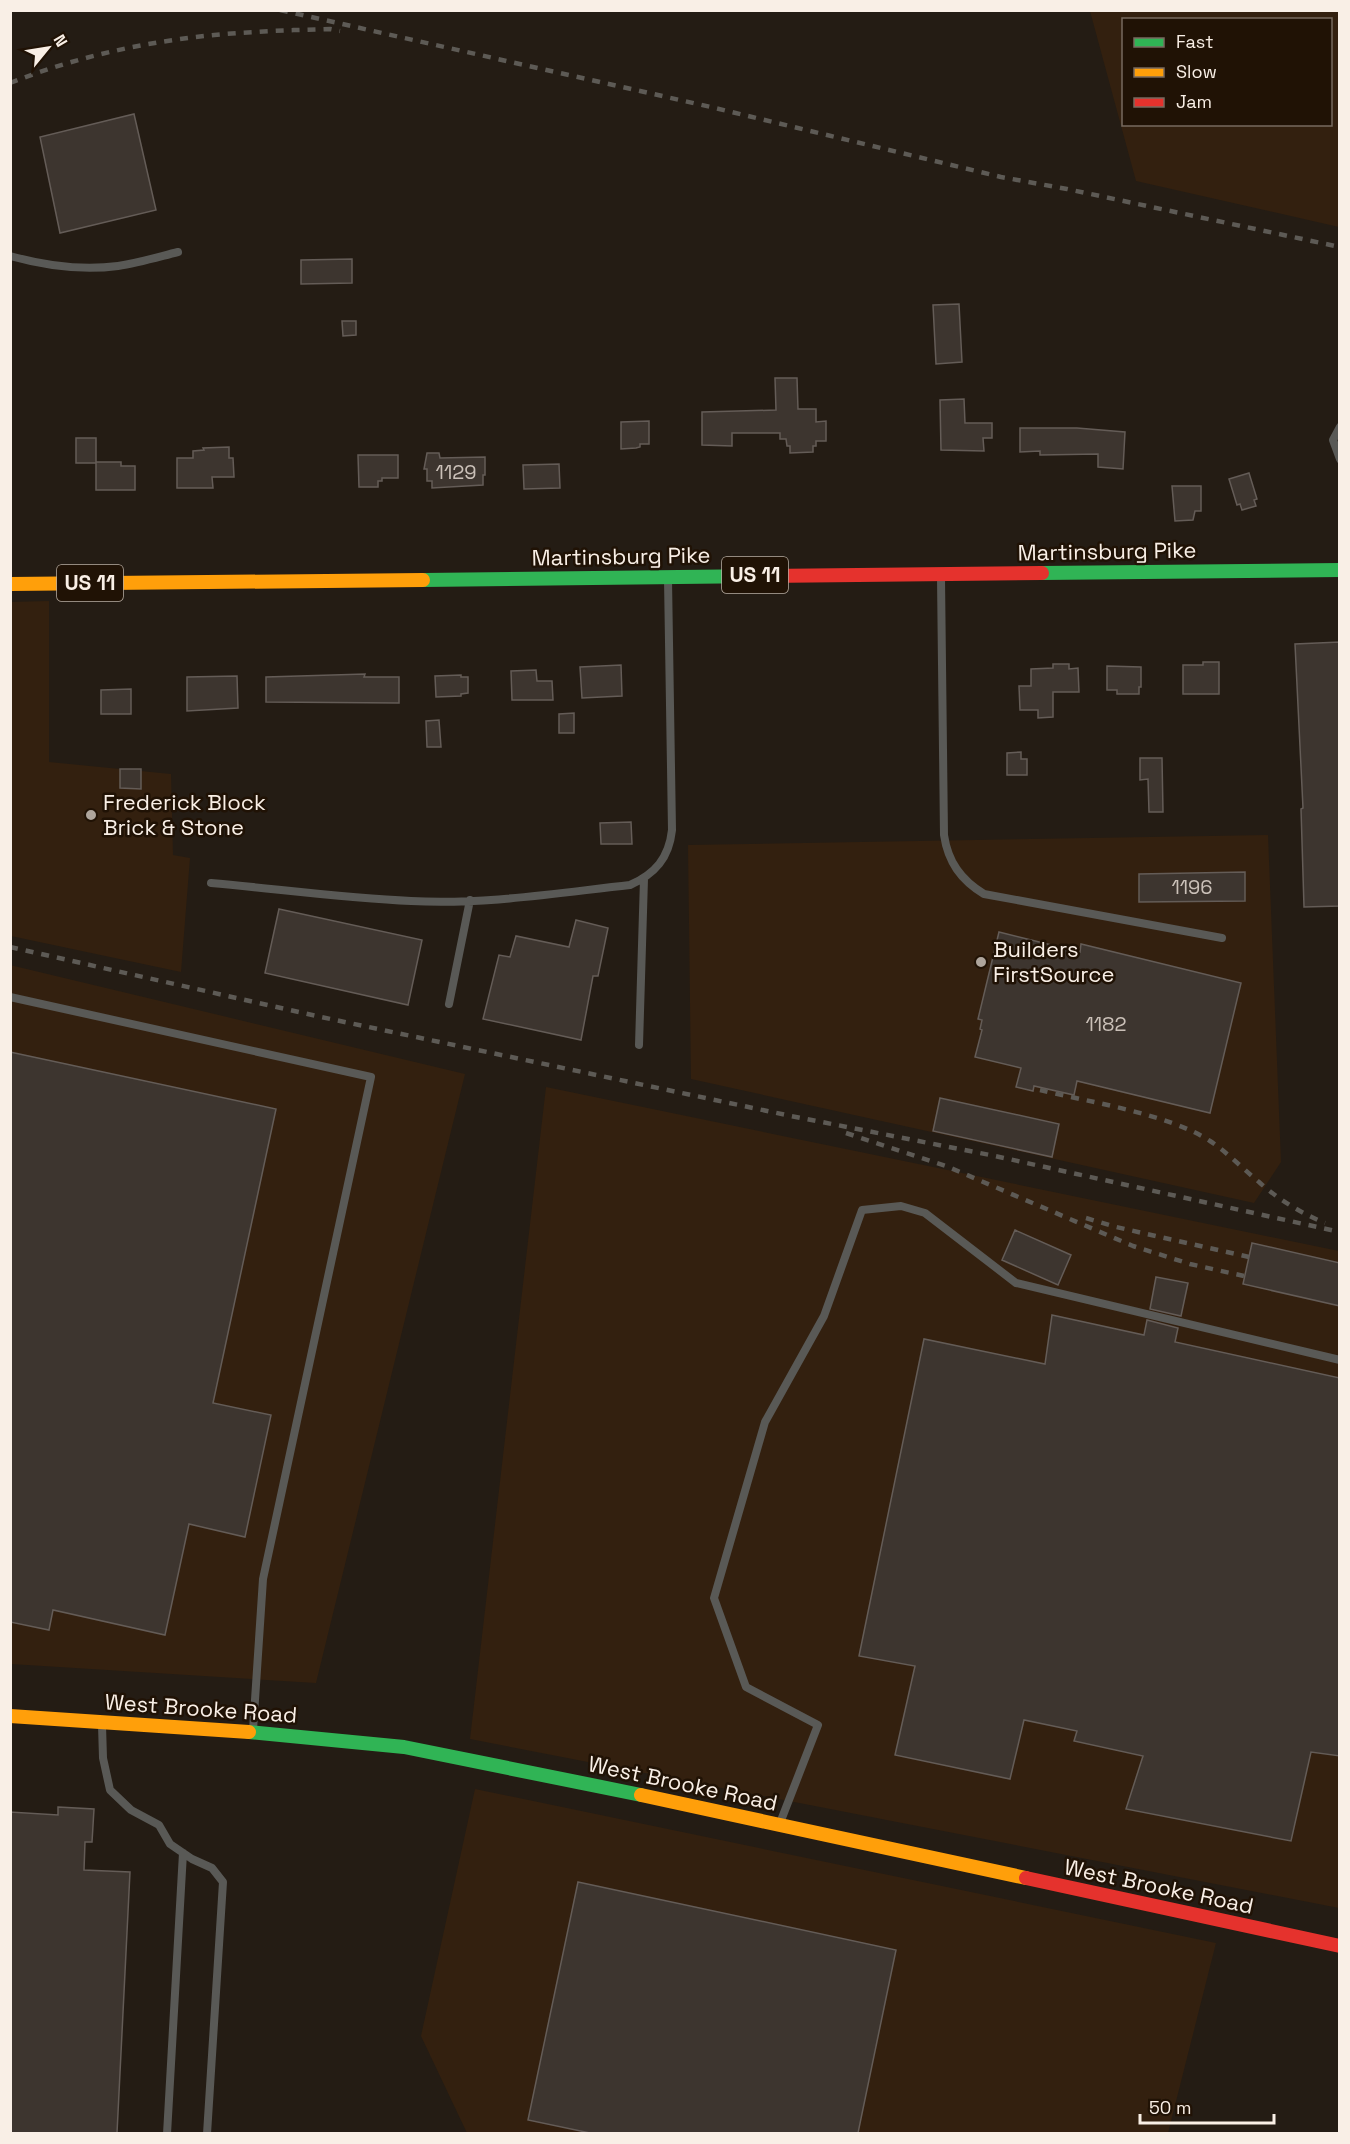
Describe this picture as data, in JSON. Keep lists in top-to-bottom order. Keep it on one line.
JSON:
{"streets":{"street":["Martinsburg Pike","US 11","West Brooke Road"]},"places":["Frederick Block Brick & Stone","Builders FirstSource"],"house_numbers":["1129","1196","1182"],"legend":["Fast","Slow","Jam"],"scale_bar":"50 m","north":"top right"}
